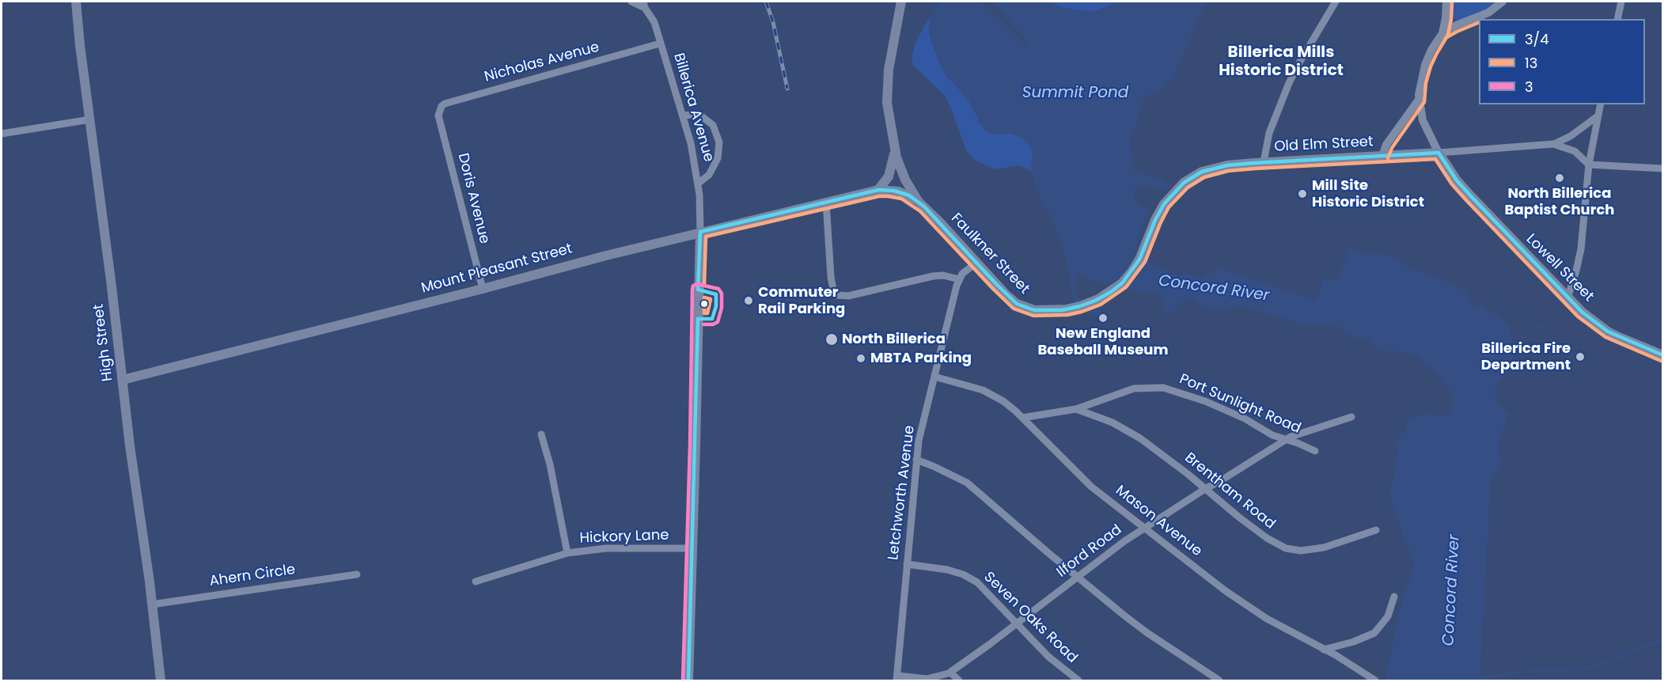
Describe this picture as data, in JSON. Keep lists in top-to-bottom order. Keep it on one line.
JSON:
{"streets":{"main road":["Billerica Avenue","Old Elm Street","Faulkner Street","Lowell Street","Mount Pleasant Street","High Street"],"street":["Nicholas Avenue","Doris Avenue","Port Sunlight Road","Brentham Road","Letchworth Avenue","Mason Avenue","Hickory Lane","Ilford Road","Ahern Circle","Seven Oaks Road"]},"crossings":[["Nicholas Avenue","Billerica Avenue"],["Nicholas Avenue","Doris Avenue"],["Billerica Avenue","Mount Pleasant Street"],["Billerica Avenue","Hickory Lane"],["Old Elm Street","Faulkner Street"],["Old Elm Street","Lowell Street"],["Doris Avenue","Mount Pleasant Street"],["Faulkner Street","Mount Pleasant Street"],["Mount Pleasant Street","High Street"],["High Street","Ahern Circle"],["Port Sunlight Road","Brentham Road"],["Port Sunlight Road","Mason Avenue"],["Port Sunlight Road","Ilford Road"],["Brentham Road","Ilford Road"],["Letchworth Avenue","Mason Avenue"],["Letchworth Avenue","Ilford Road"],["Letchworth Avenue","Seven Oaks Road"],["Mason Avenue","Ilford Road"],["Ilford Road","Seven Oaks Road"]],"districts":["Billerica Mills Historic District"],"water":["Summit Pond","Concord River"],"places":["North Billerica Baptist Church","Mill Site Historic District","Commuter Rail Parking","New England Baseball Museum","North Billerica","Billerica Fire Department","MBTA Parking"],"lines":["transit line 13","transit line 3/4","transit line 3"],"legend":["3/4","13","3"]}
